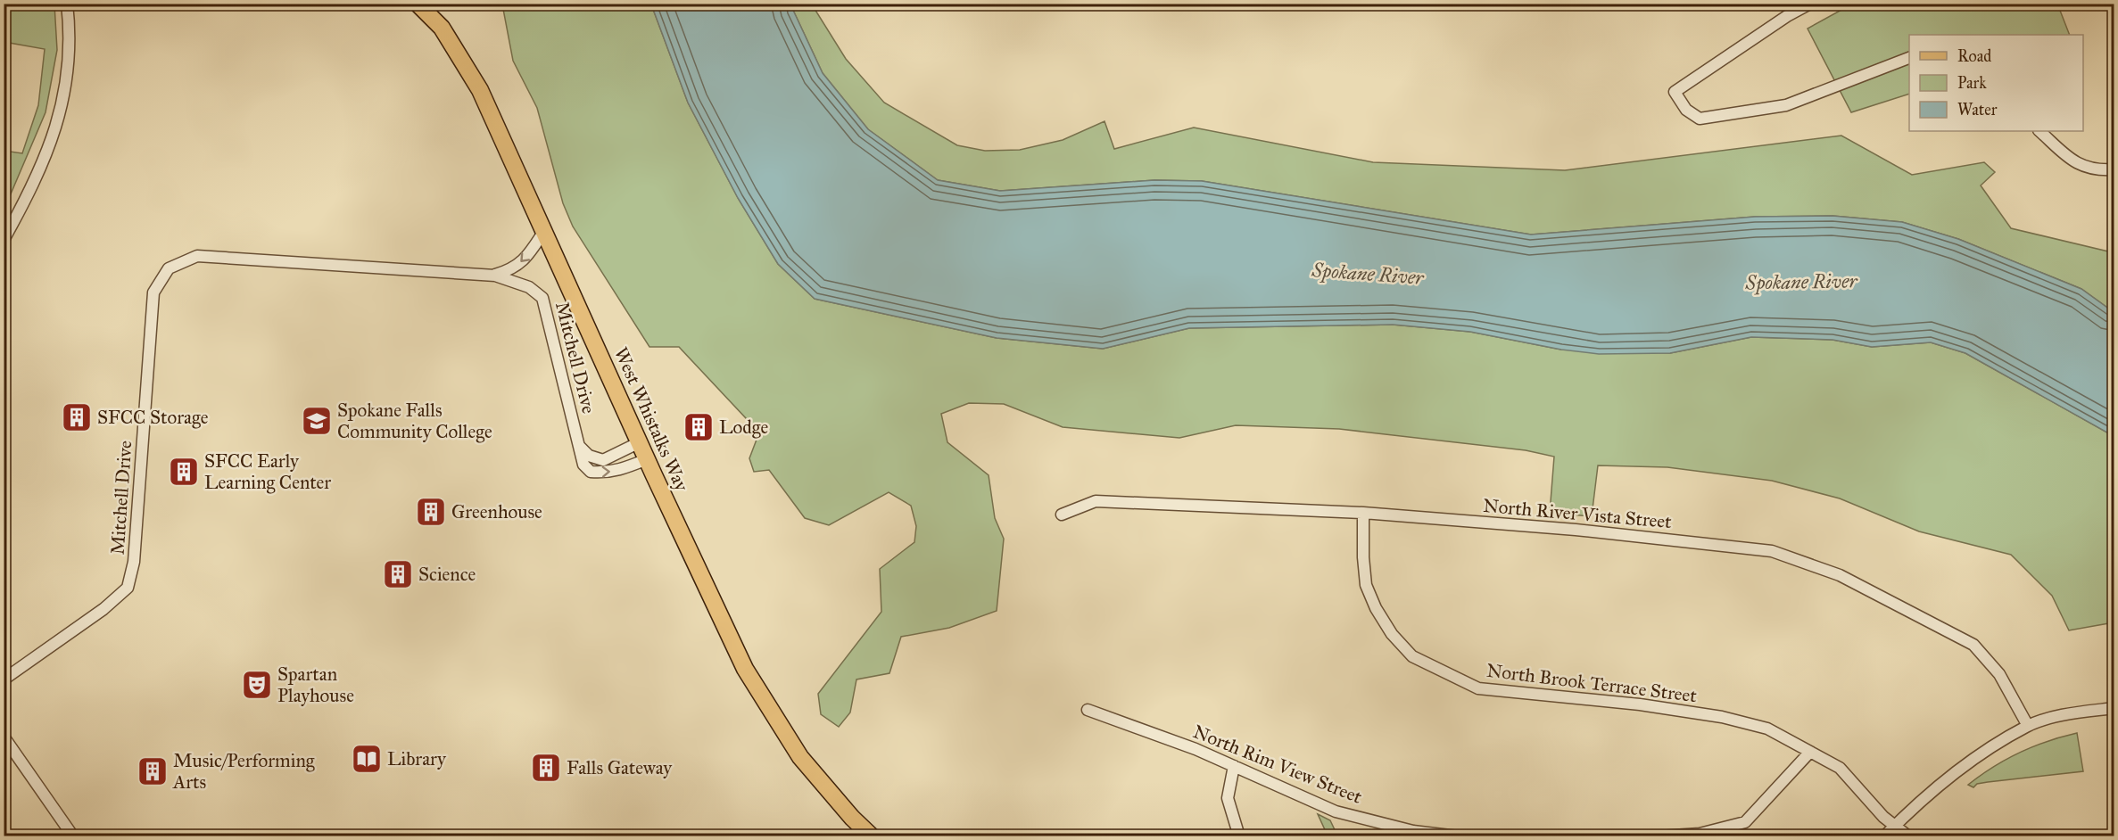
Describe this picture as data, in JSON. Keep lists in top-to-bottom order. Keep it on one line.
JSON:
{"streets":{"main road":["West Whistalks Way"],"street":["Mitchell Drive","North River Vista Street","North Brook Terrace Street","North Rim View Street"]},"crossings":[["Mitchell Drive","West Whistalks Way"],["North River Vista Street","North Brook Terrace Street"]],"water":["Spokane River"],"places":{"building":["SFCC Storage","Lodge","SFCC Early Learning Center","Greenhouse","Science","Falls Gateway","Music/Performing Arts"],"school or university":["Spokane Falls Community College"],"theatre":["Spartan Playhouse"],"library":["Library"]},"legend":["Road","Park","Water"]}
